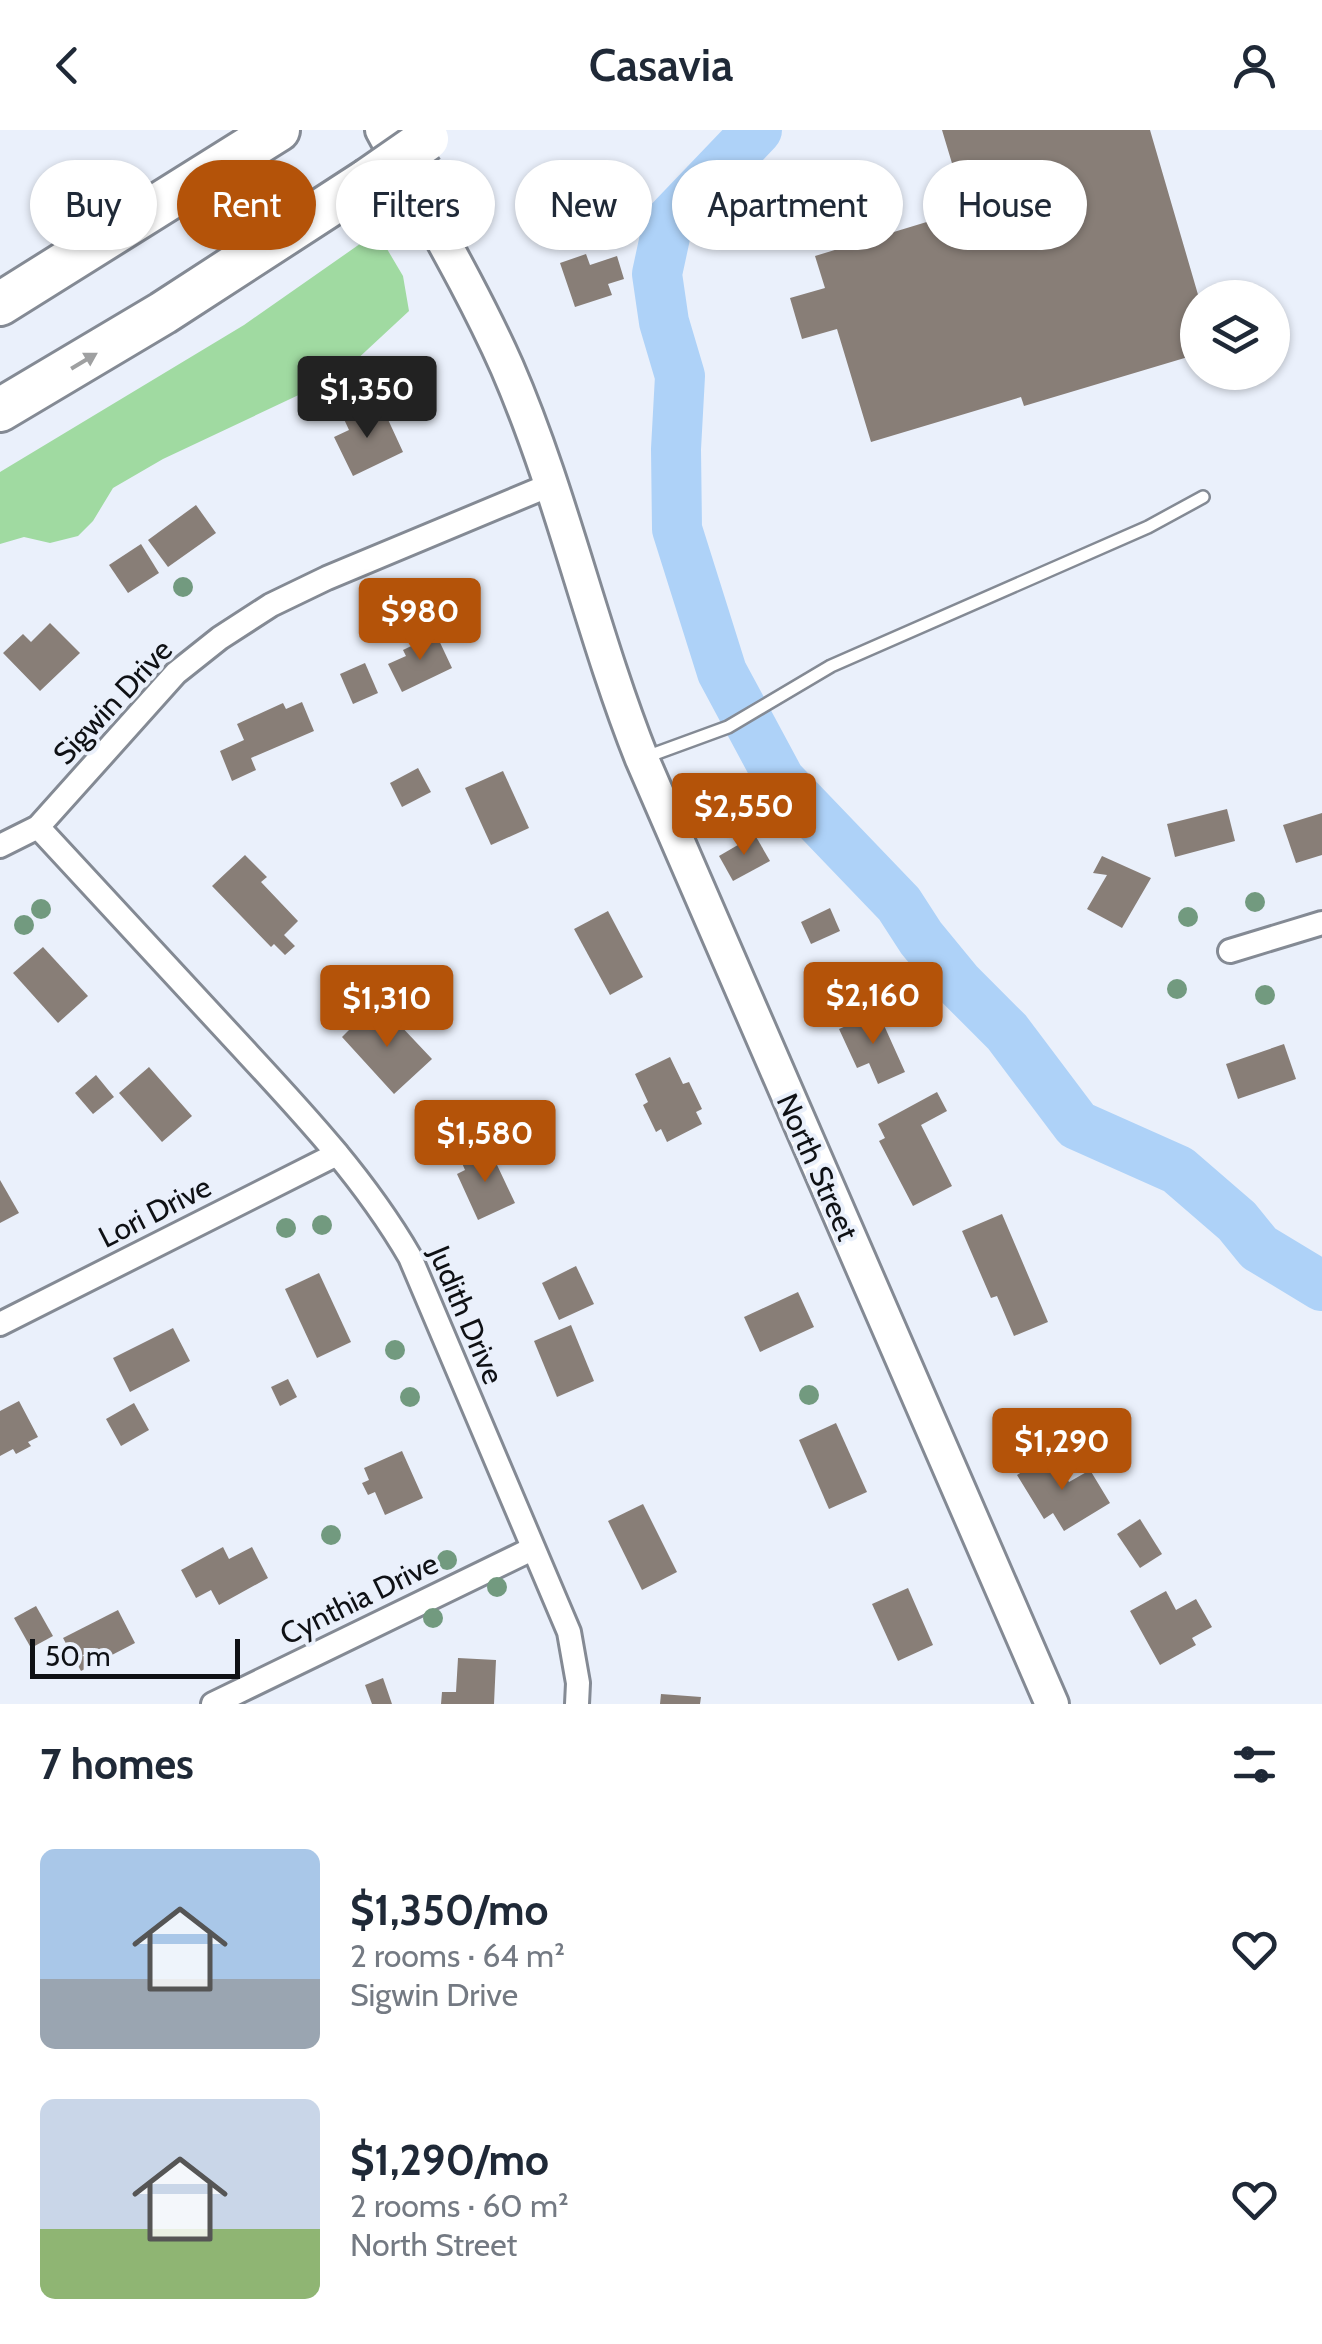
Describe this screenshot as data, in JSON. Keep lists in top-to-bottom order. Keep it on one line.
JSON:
{"streets":{"main road":["North Street"],"street":["Sigwin Drive","Lori Drive","Judith Drive","Cynthia Drive"]},"crossings":[["Sigwin Drive","North Street"],["Sigwin Drive","Judith Drive"],["Lori Drive","Judith Drive"],["Judith Drive","Cynthia Drive"]],"scale_bar":"50 m","page":{"header":"Casavia","chip":["Buy","Rent","Filters","New","Apartment","House"],"price":["$1,350","$980","$2,550","$2,160","$1,310","$1,580","$1,290"],"scale":"50 m","heading":"7 homes","list":[{"name":"$1,350/mo","note":"2 rooms · 64 m² · Sigwin Drive"},{"name":"$1,290/mo","note":"2 rooms · 60 m² · North Street"}]}}
